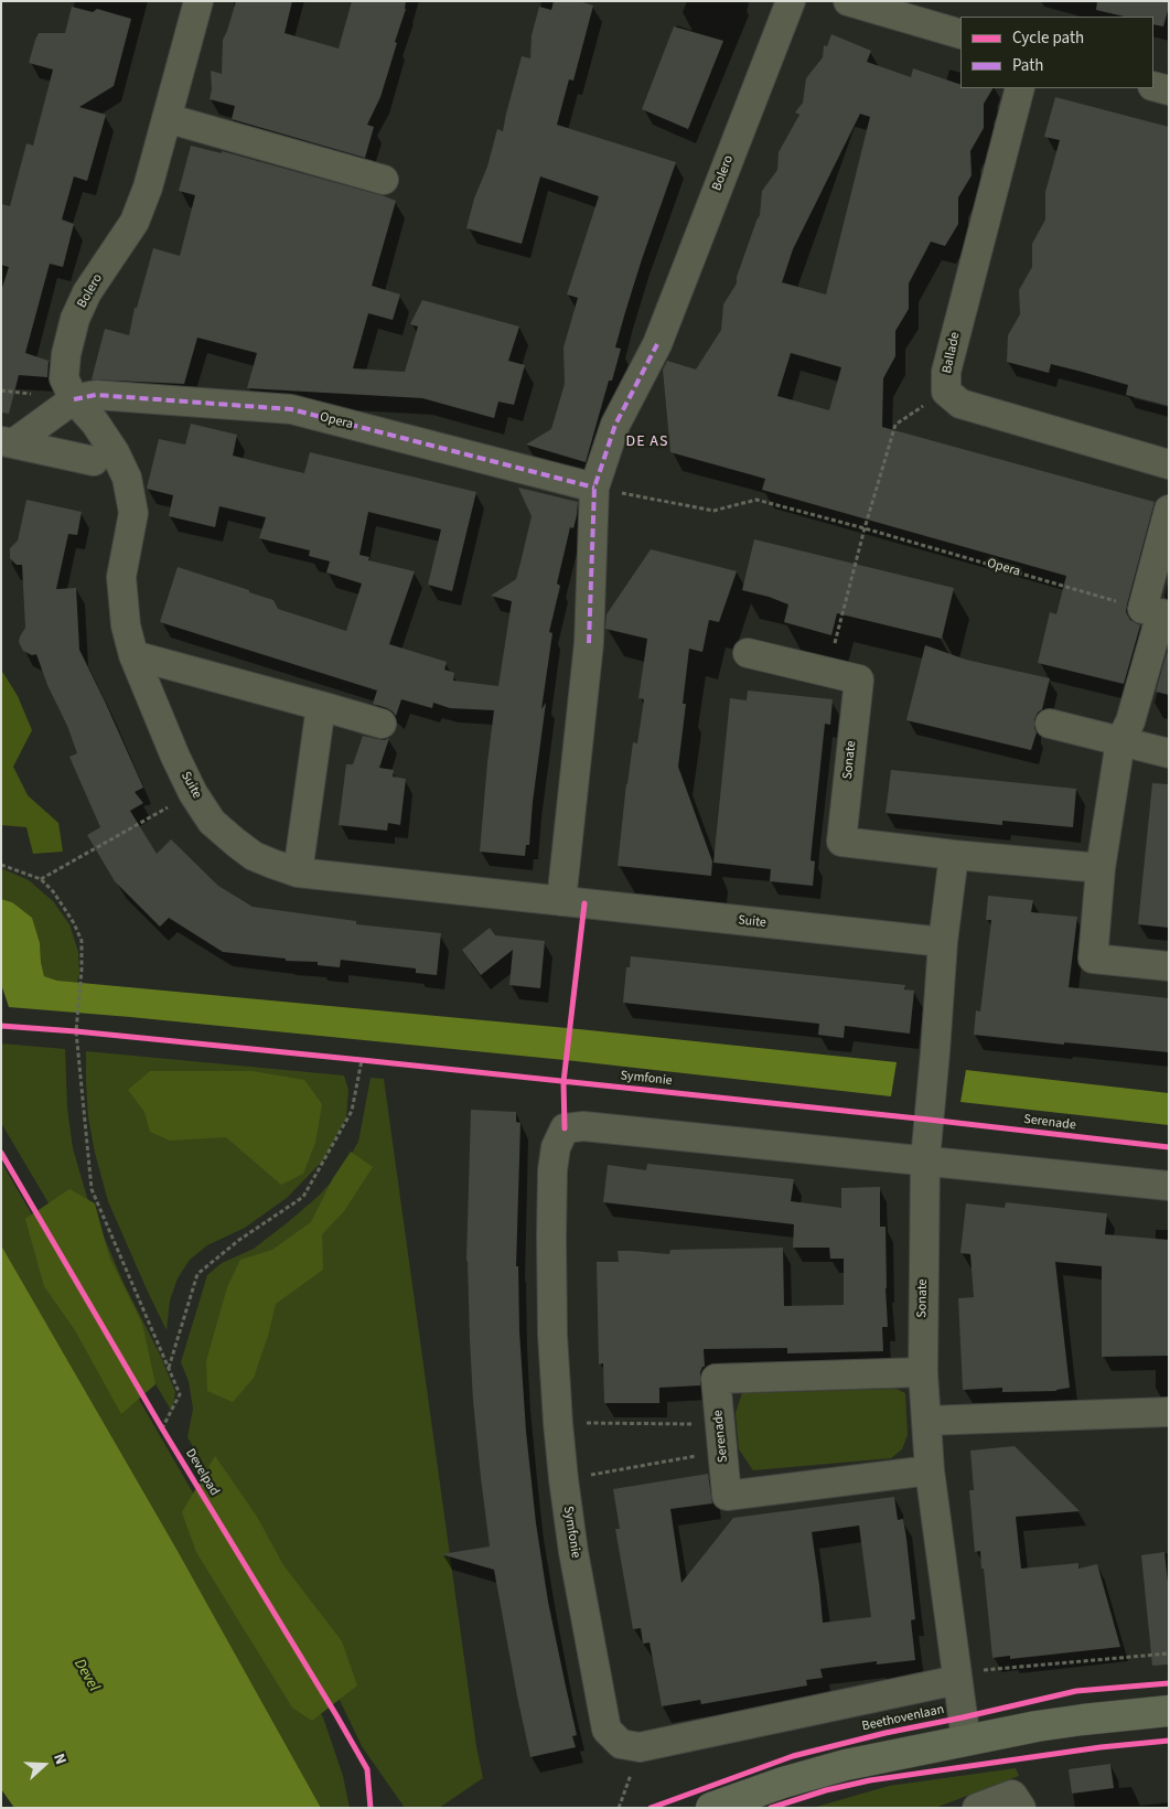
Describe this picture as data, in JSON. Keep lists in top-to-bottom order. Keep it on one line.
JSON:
{"streets":{"street":["Bolero","Ballade","Opera","Sonate","Suite","Symfonie","Serenade","Beethovenlaan"],"cycle path":["Develpad"]},"crossings":[["Bolero","Opera"],["Bolero","Suite"],["Opera","Suite"],["Sonate","Suite"],["Sonate","Symfonie"],["Sonate","Serenade"],["Sonate","Beethovenlaan"],["Symfonie","Beethovenlaan"]],"districts":["DE AS"],"water":["Devel"],"legend":["Cycle path","Path"],"north":"right"}
